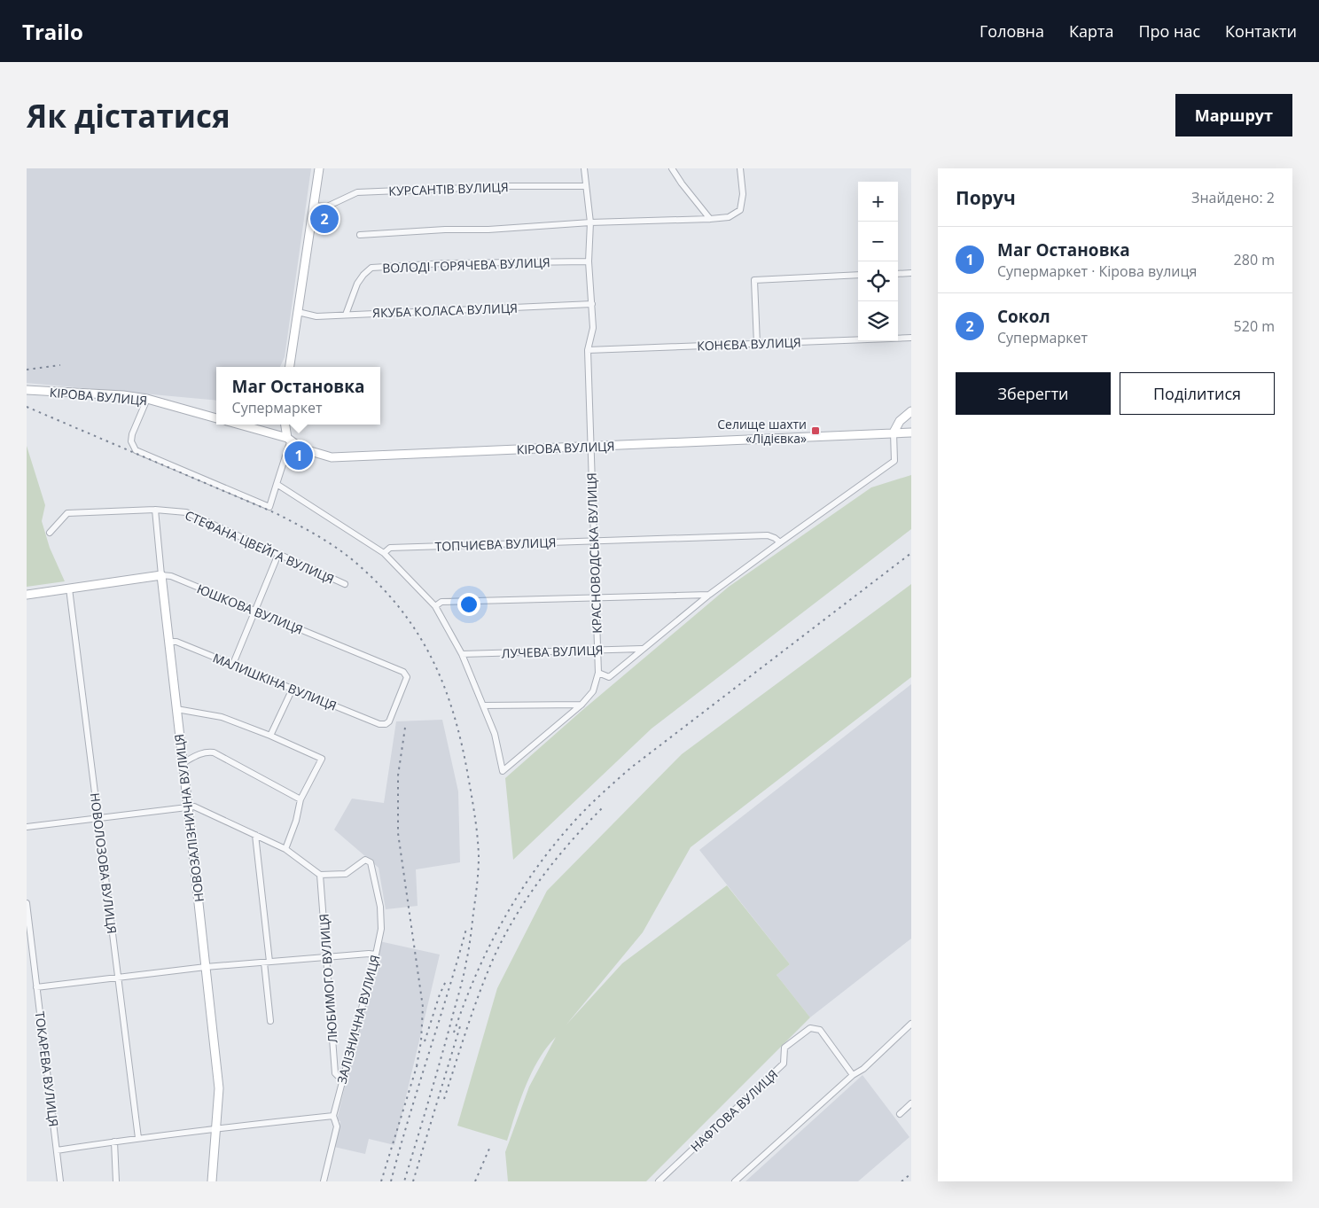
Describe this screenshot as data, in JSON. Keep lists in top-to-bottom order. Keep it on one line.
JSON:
{"streets":{"main road":["КІРОВА ВУЛИЦЯ","ЮШКОВА ВУЛИЦЯ","НОВОЗАЛІЗНИЧНА ВУЛИЦЯ"],"street":["КУРСАНТІВ ВУЛИЦЯ","ВОЛОДІ ГОРЯЧЕВА ВУЛИЦЯ","ЯКУБА КОЛАСА ВУЛИЦЯ","КОНЄВА ВУЛИЦЯ","ТОПЧИЄВА ВУЛИЦЯ","СТЕФАНА ЦВЕЙГА ВУЛИЦЯ","КРАСНОВОДСЬКА ВУЛИЦЯ","ЛУЧЕВА ВУЛИЦЯ","МАЛИШКІНА ВУЛИЦЯ","НОВОЛОЗОВА ВУЛИЦЯ","ЛЮБИМОГО ВУЛИЦЯ","ЗАЛІЗНИЧНА ВУЛИЦЯ","ТОКАРЕВА ВУЛИЦЯ","НАФТОВА ВУЛИЦЯ"]},"crossings":[["КУРСАНТІВ ВУЛИЦЯ","КРАСНОВОДСЬКА ВУЛИЦЯ"],["ВОЛОДІ ГОРЯЧЕВА ВУЛИЦЯ","ЯКУБА КОЛАСА ВУЛИЦЯ"],["ВОЛОДІ ГОРЯЧЕВА ВУЛИЦЯ","КРАСНОВОДСЬКА ВУЛИЦЯ"],["ЯКУБА КОЛАСА ВУЛИЦЯ","КРАСНОВОДСЬКА ВУЛИЦЯ"],["КОНЄВА ВУЛИЦЯ","КРАСНОВОДСЬКА ВУЛИЦЯ"],["КІРОВА ВУЛИЦЯ","КРАСНОВОДСЬКА ВУЛИЦЯ"],["ТОПЧИЄВА ВУЛИЦЯ","КРАСНОВОДСЬКА ВУЛИЦЯ"],["СТЕФАНА ЦВЕЙГА ВУЛИЦЯ","НОВОЗАЛІЗНИЧНА ВУЛИЦЯ"],["КРАСНОВОДСЬКА ВУЛИЦЯ","ЛУЧЕВА ВУЛИЦЯ"],["ЮШКОВА ВУЛИЦЯ","МАЛИШКІНА ВУЛИЦЯ"],["ЮШКОВА ВУЛИЦЯ","НОВОЗАЛІЗНИЧНА ВУЛИЦЯ"],["ЮШКОВА ВУЛИЦЯ","НОВОЛОЗОВА ВУЛИЦЯ"],["МАЛИШКІНА ВУЛИЦЯ","НОВОЗАЛІЗНИЧНА ВУЛИЦЯ"],["ЛЮБИМОГО ВУЛИЦЯ","ЗАЛІЗНИЧНА ВУЛИЦЯ"]],"places":{"transit":["Селище шахти «Лідієвка»"]},"page":{"header":"Trailo","nav":["Головна","Карта","Про нас","Контакти"],"buttons":["Маршрут",["Зберегти","Поділитися"]],"title":"Як дістатися","heading":["Поруч","Знайдено: 2"],"map_buttons":["+","−"],"pins":["2","1"],"list":[{"mark":"1","name":"Маг Остановка","note":"Супермаркет · Кірова вулиця","value":"280 m"},{"mark":"2","name":"Сокол","note":"Супермаркет","value":"520 m"}],"popup":["Маг Остановка","Супермаркет"]}}
